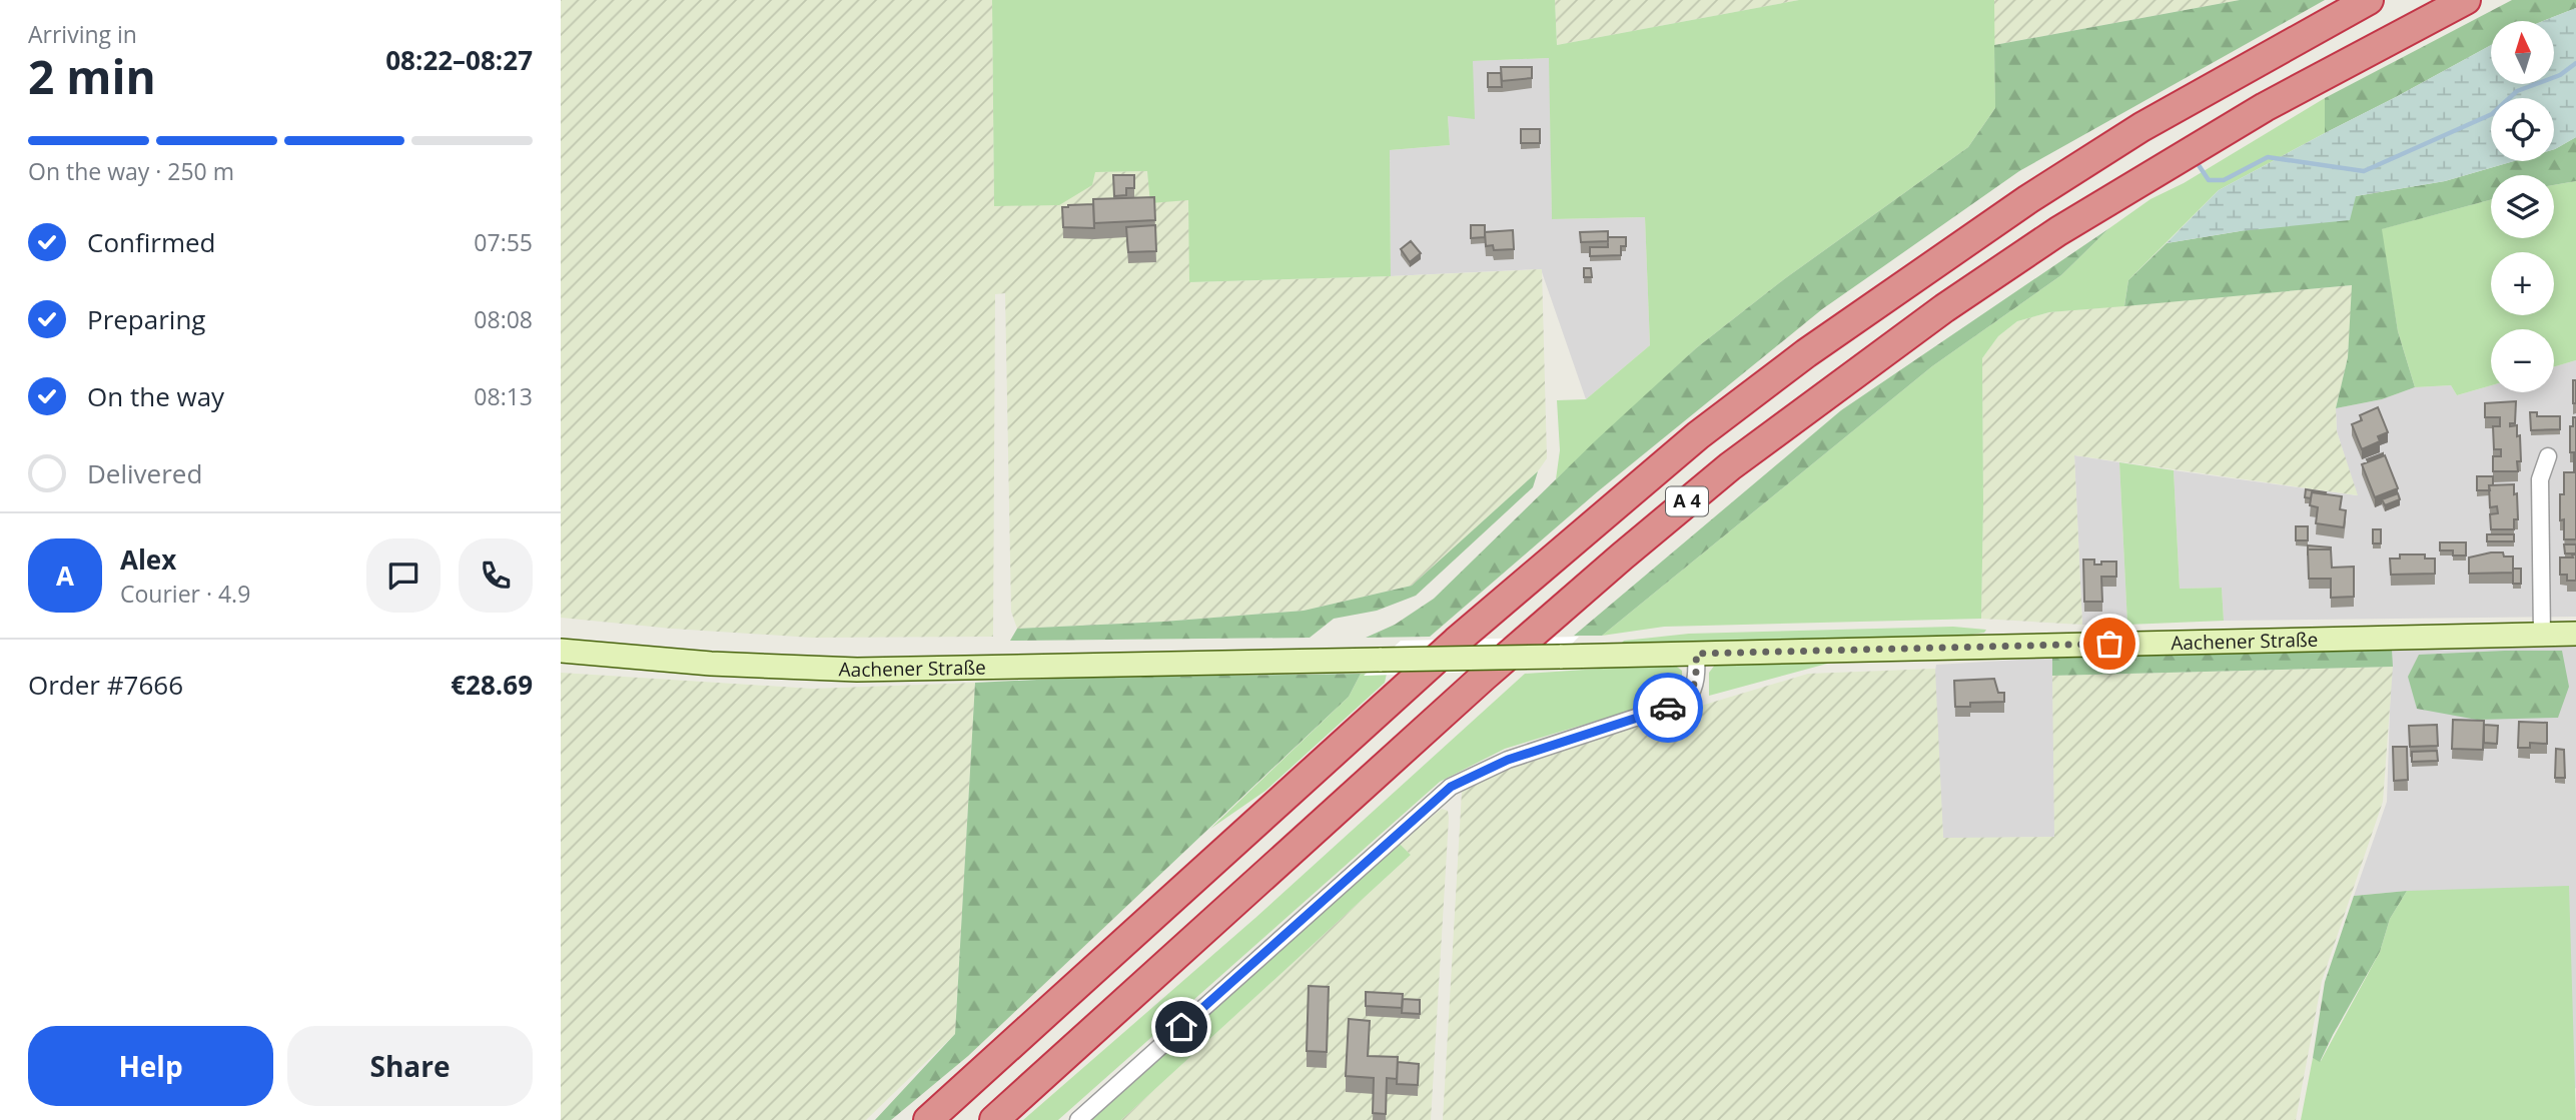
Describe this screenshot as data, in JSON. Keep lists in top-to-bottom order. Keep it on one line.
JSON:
{"streets":{"highway":["A 4"],"main road":["Aachener Straße"]},"north":"top","page":{"heading":["2 min","Arriving in","08:22–08:27"],"panel":["Alex","Courier · 4.9","Order #7666","€28.69"],"map_buttons":["+","−"],"bar":"On the way · 250 m","list":[["Confirmed","07:55"],["Preparing","08:08"],["On the way","08:13"],"Delivered"],"round":"A","buttons":["Help","Share"]}}
